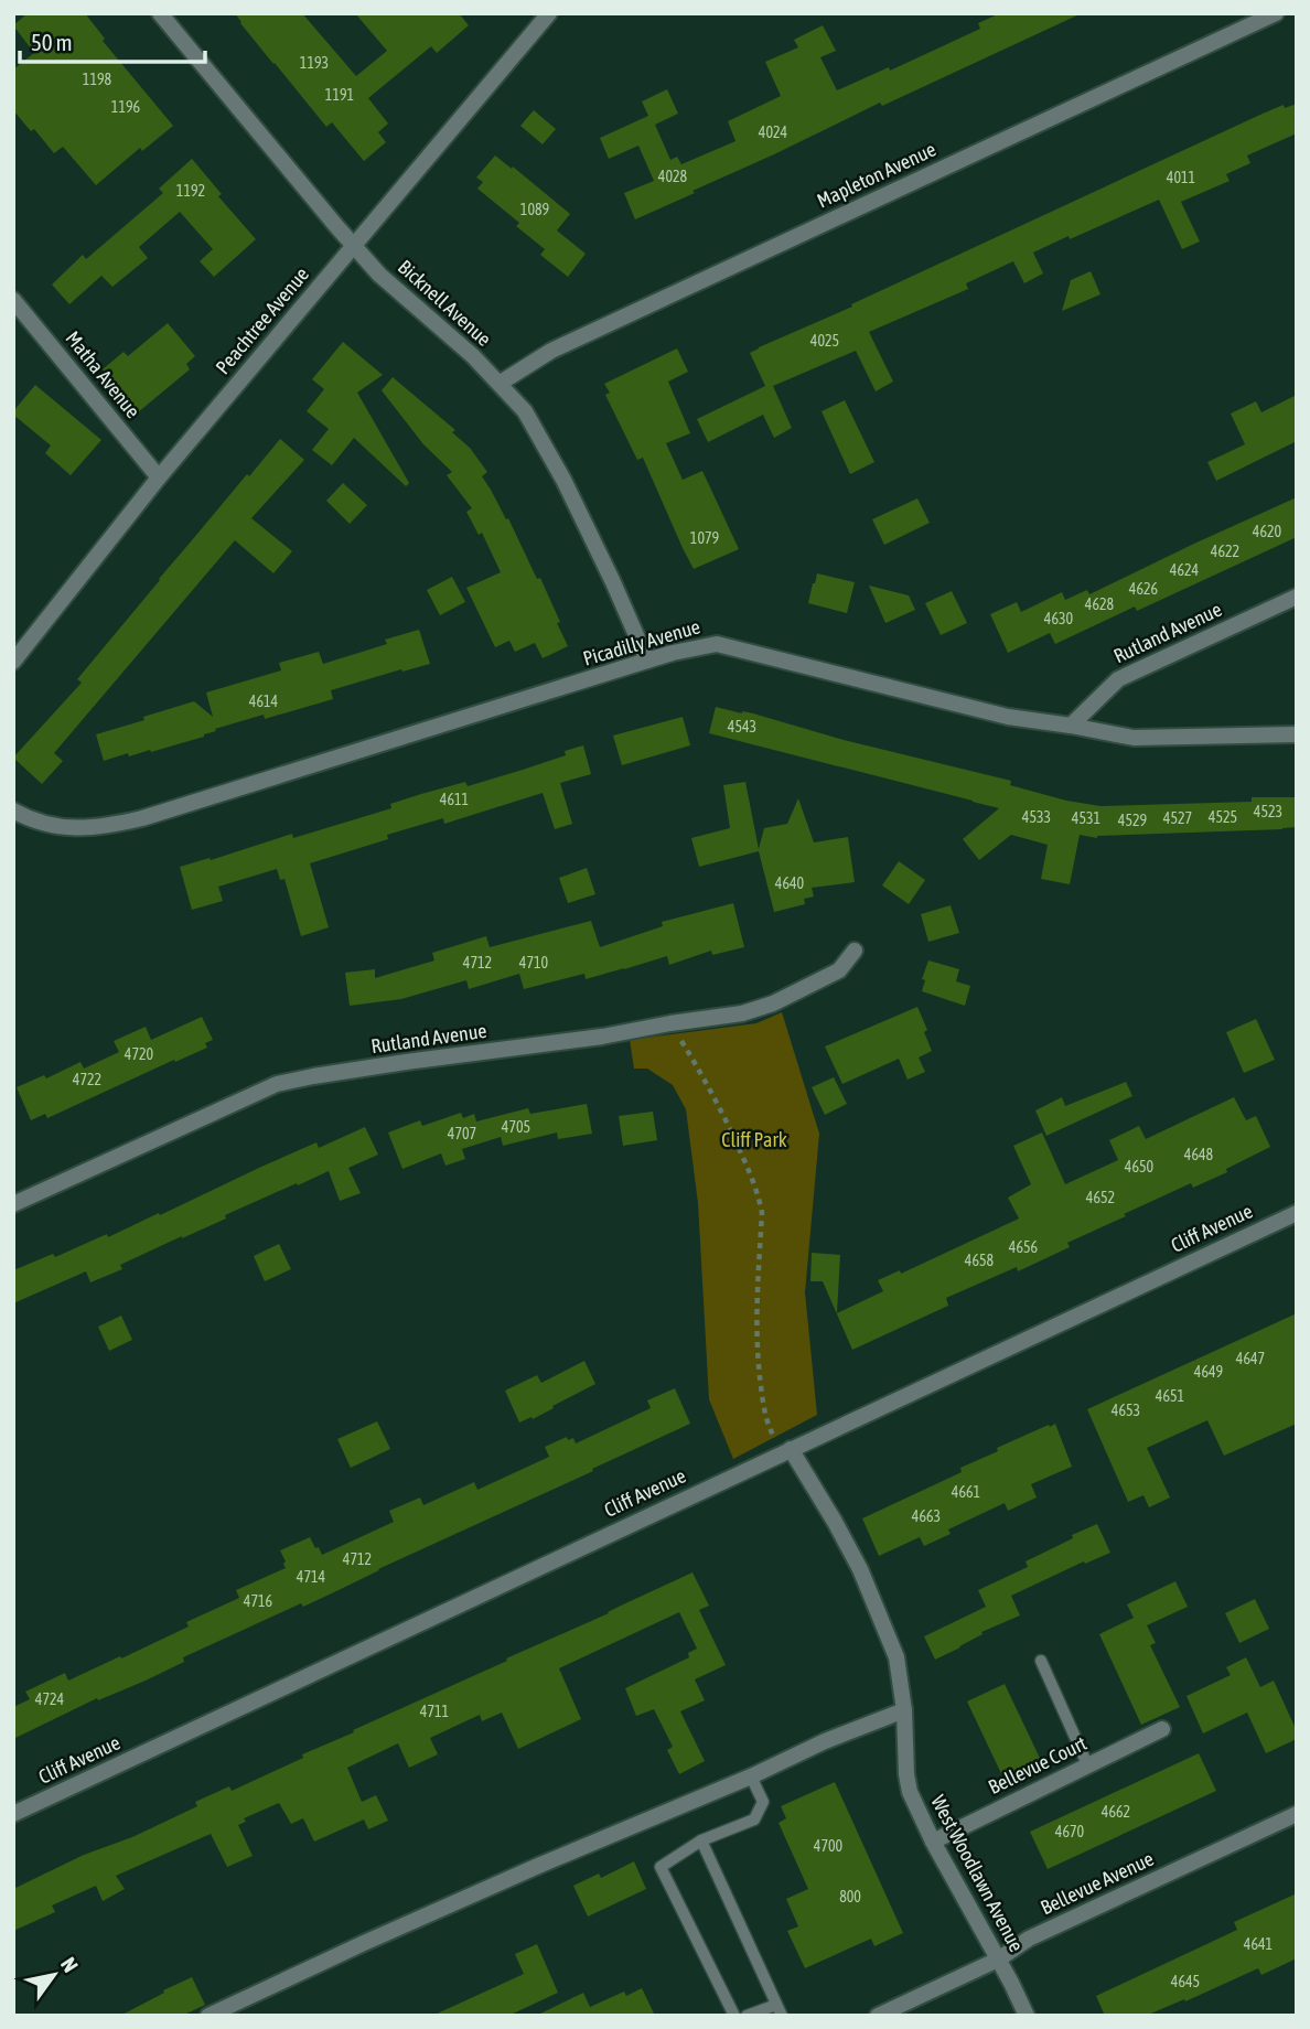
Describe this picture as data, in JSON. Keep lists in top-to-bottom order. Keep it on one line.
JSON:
{"streets":{"street":["Mapleton Avenue","Bicknell Avenue","Peachtree Avenue","Matha Avenue","Rutland Avenue","Picadilly Avenue","Cliff Avenue","Bellevue Court","West Woodlawn Avenue","Bellevue Avenue"]},"crossings":[["Mapleton Avenue","Bicknell Avenue"],["Bicknell Avenue","Peachtree Avenue"],["Bicknell Avenue","Picadilly Avenue"],["Peachtree Avenue","Matha Avenue"],["Rutland Avenue","Picadilly Avenue"],["Cliff Avenue","West Woodlawn Avenue"],["Bellevue Court","West Woodlawn Avenue"],["West Woodlawn Avenue","Bellevue Avenue"]],"parks":["Cliff Park"],"house_numbers":["1193","1198","1191","1196","4024","4028","4011","1192","1089","4025","4620","1079","4622","4624","4626","4628","4630","4614","4543","4611","4523","4533","4525","4531","4527","4529","4640","4712","4710","4720","4722","4705","4707","4648","4650","4652","4656","4658","4647","4649","4651","4653","4661","4663","4712","4714","4716","4724","4711","4662","4670","4700","800","4641","4645"],"scale_bar":"50 m","north":"top right"}
